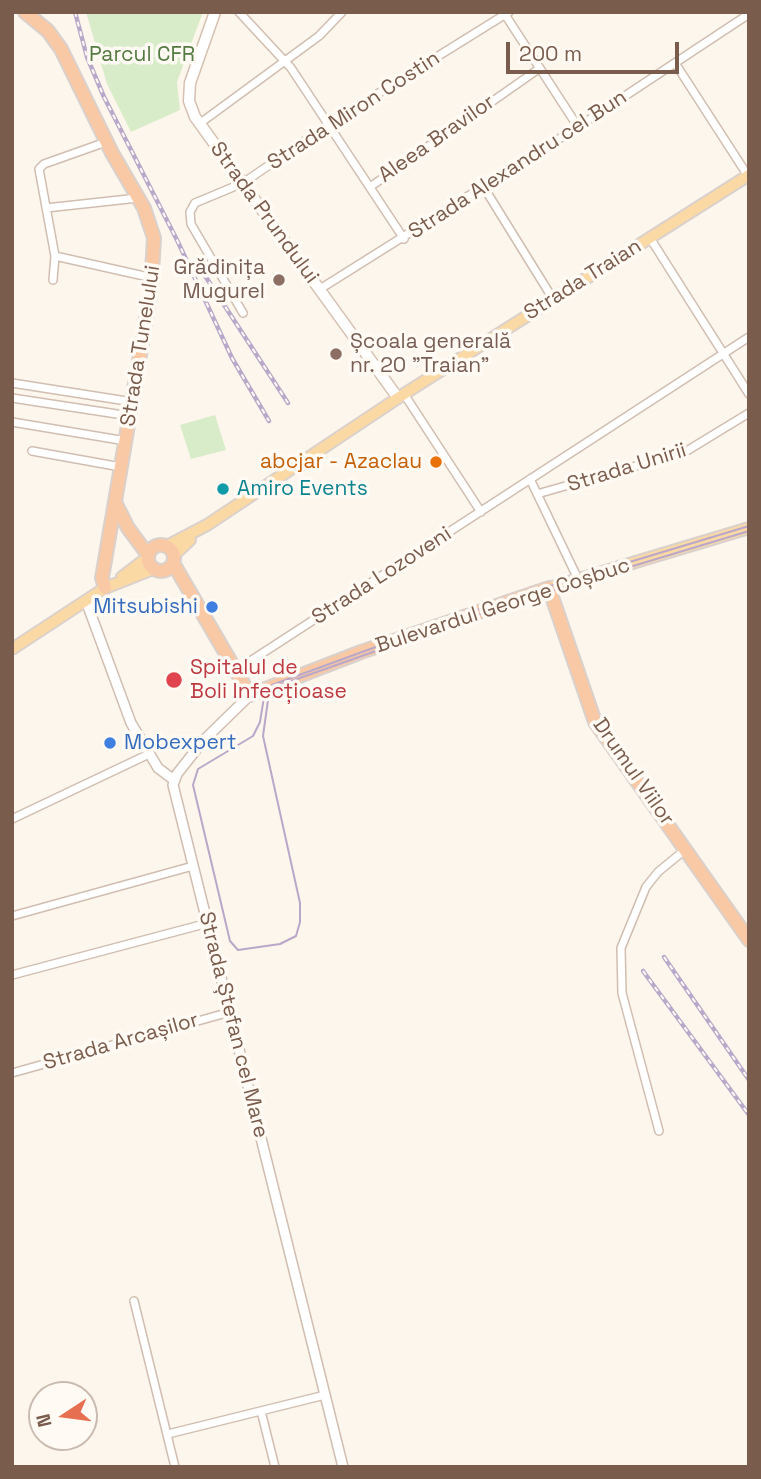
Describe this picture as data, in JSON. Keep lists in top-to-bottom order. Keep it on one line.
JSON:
{"streets":{"highway":["Strada Tunelului","Bulevardul George Coșbuc","Drumul Viilor"],"main road":["Strada Prundului","Strada Traian"],"street":["Strada Miron Costin","Aleea Bravilor","Strada Alexandru cel Bun","Strada Unirii","Strada Lozoveni","Strada Ștefan cel Mare","Strada Arcașilor"]},"crossings":[["Strada Miron Costin","Strada Prundului"],["Strada Alexandru cel Bun","Strada Prundului"],["Strada Prundului","Strada Traian"],["Strada Prundului","Strada Lozoveni"],["Strada Traian","Strada Tunelului"],["Bulevardul George Coșbuc","Drumul Viilor"],["Bulevardul George Coșbuc","Strada Ștefan cel Mare"],["Strada Ștefan cel Mare","Strada Arcașilor"]],"parks":["Parcul CFR"],"places":["Grădinița Mugurel","Școala generală nr. 20 \"Traian\"","abcjar - Azaclau","Amiro Events","Mitsubishi","Spitalul de Boli Infecțioase","Mobexpert"],"scale_bar":"200 m","north":"left"}
